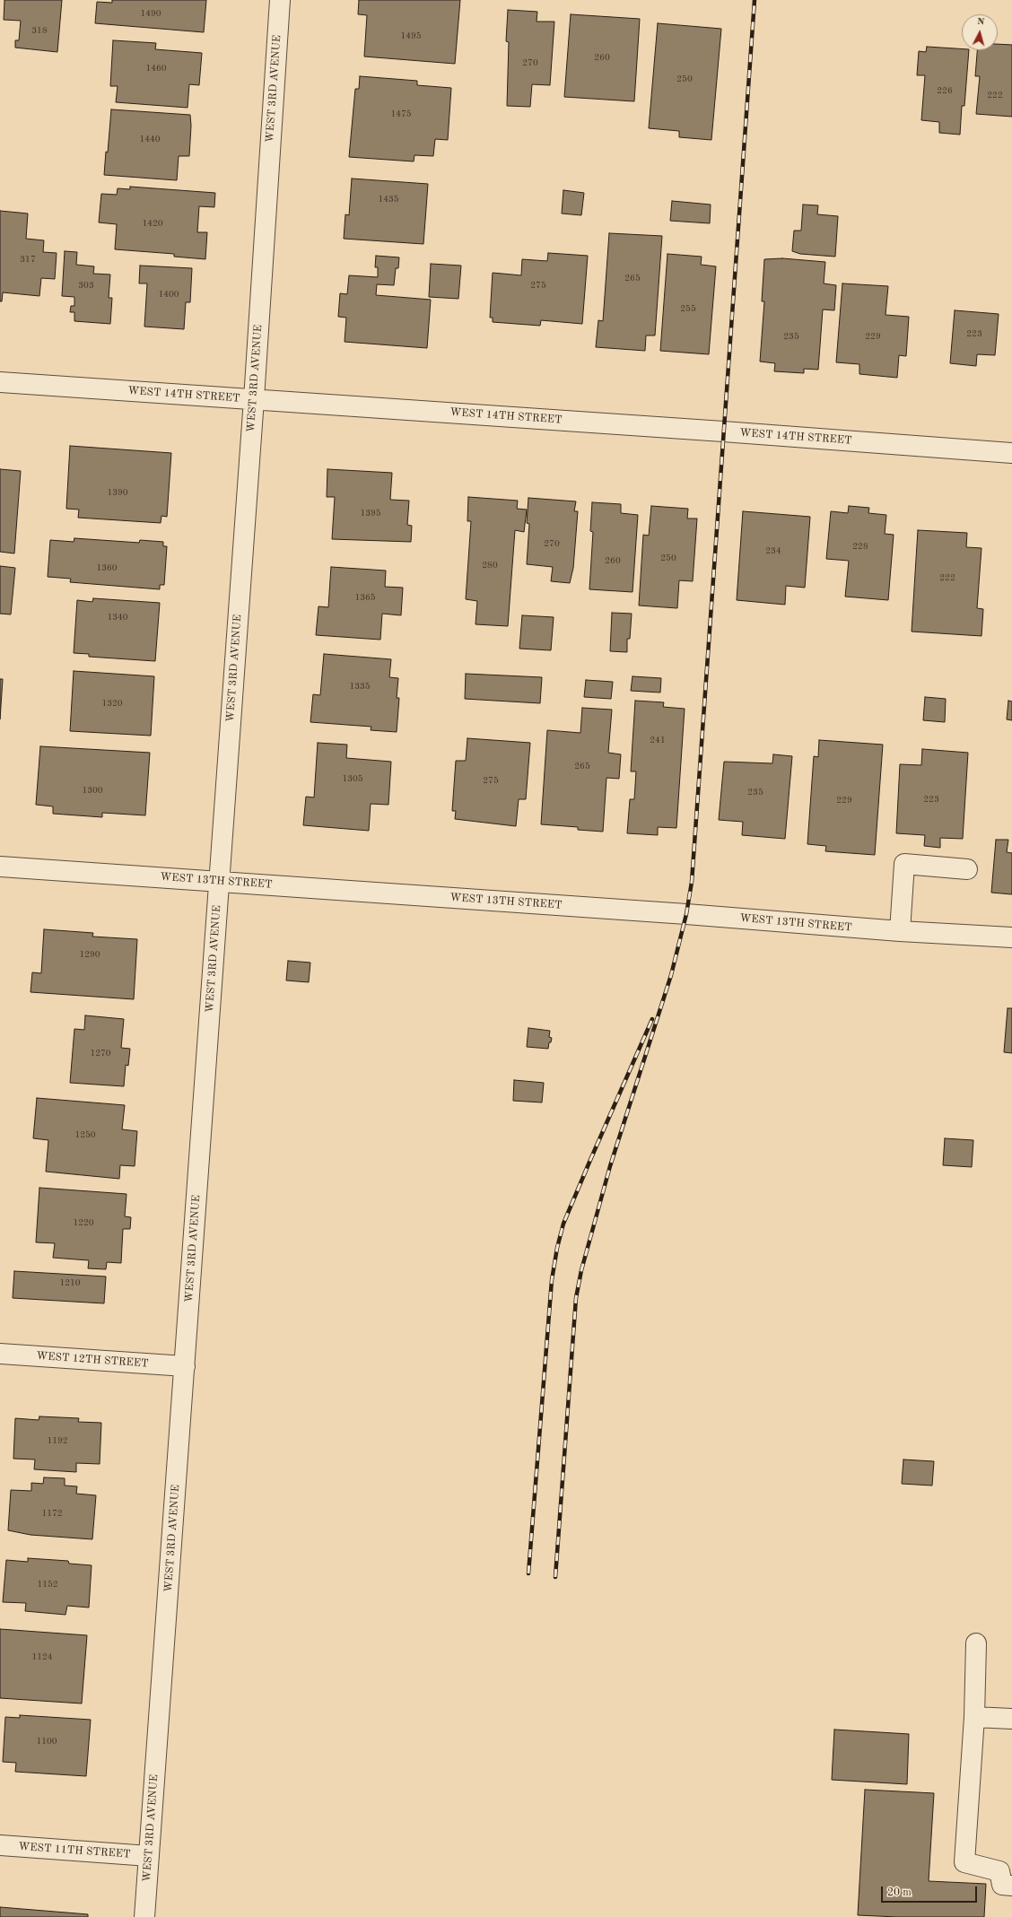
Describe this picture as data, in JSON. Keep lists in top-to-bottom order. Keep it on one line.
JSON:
{"streets":{"street":["WEST 3RD AVENUE","WEST 14TH STREET","WEST 13TH STREET","WEST 12TH STREET","WEST 11TH STREET"]},"crossings":[["WEST 3RD AVENUE","WEST 14TH STREET"],["WEST 3RD AVENUE","WEST 13TH STREET"],["WEST 3RD AVENUE","WEST 12TH STREET"],["WEST 3RD AVENUE","WEST 11TH STREET"]],"house_numbers":["1490","318","1495","260","270","1460","250","226","222","1475","1440","1435","1420","317","265","303","275","1400","255","223","235","229","1390","1395","270","228","234","250","260","280","1360","222","1365","1340","1335","1320","241","265","1305","275","1300","235","223","229","1290","1270","1250","1220","1210","1192","1172","1152","1124","1100"],"scale_bar":"20 m","north":"top"}
